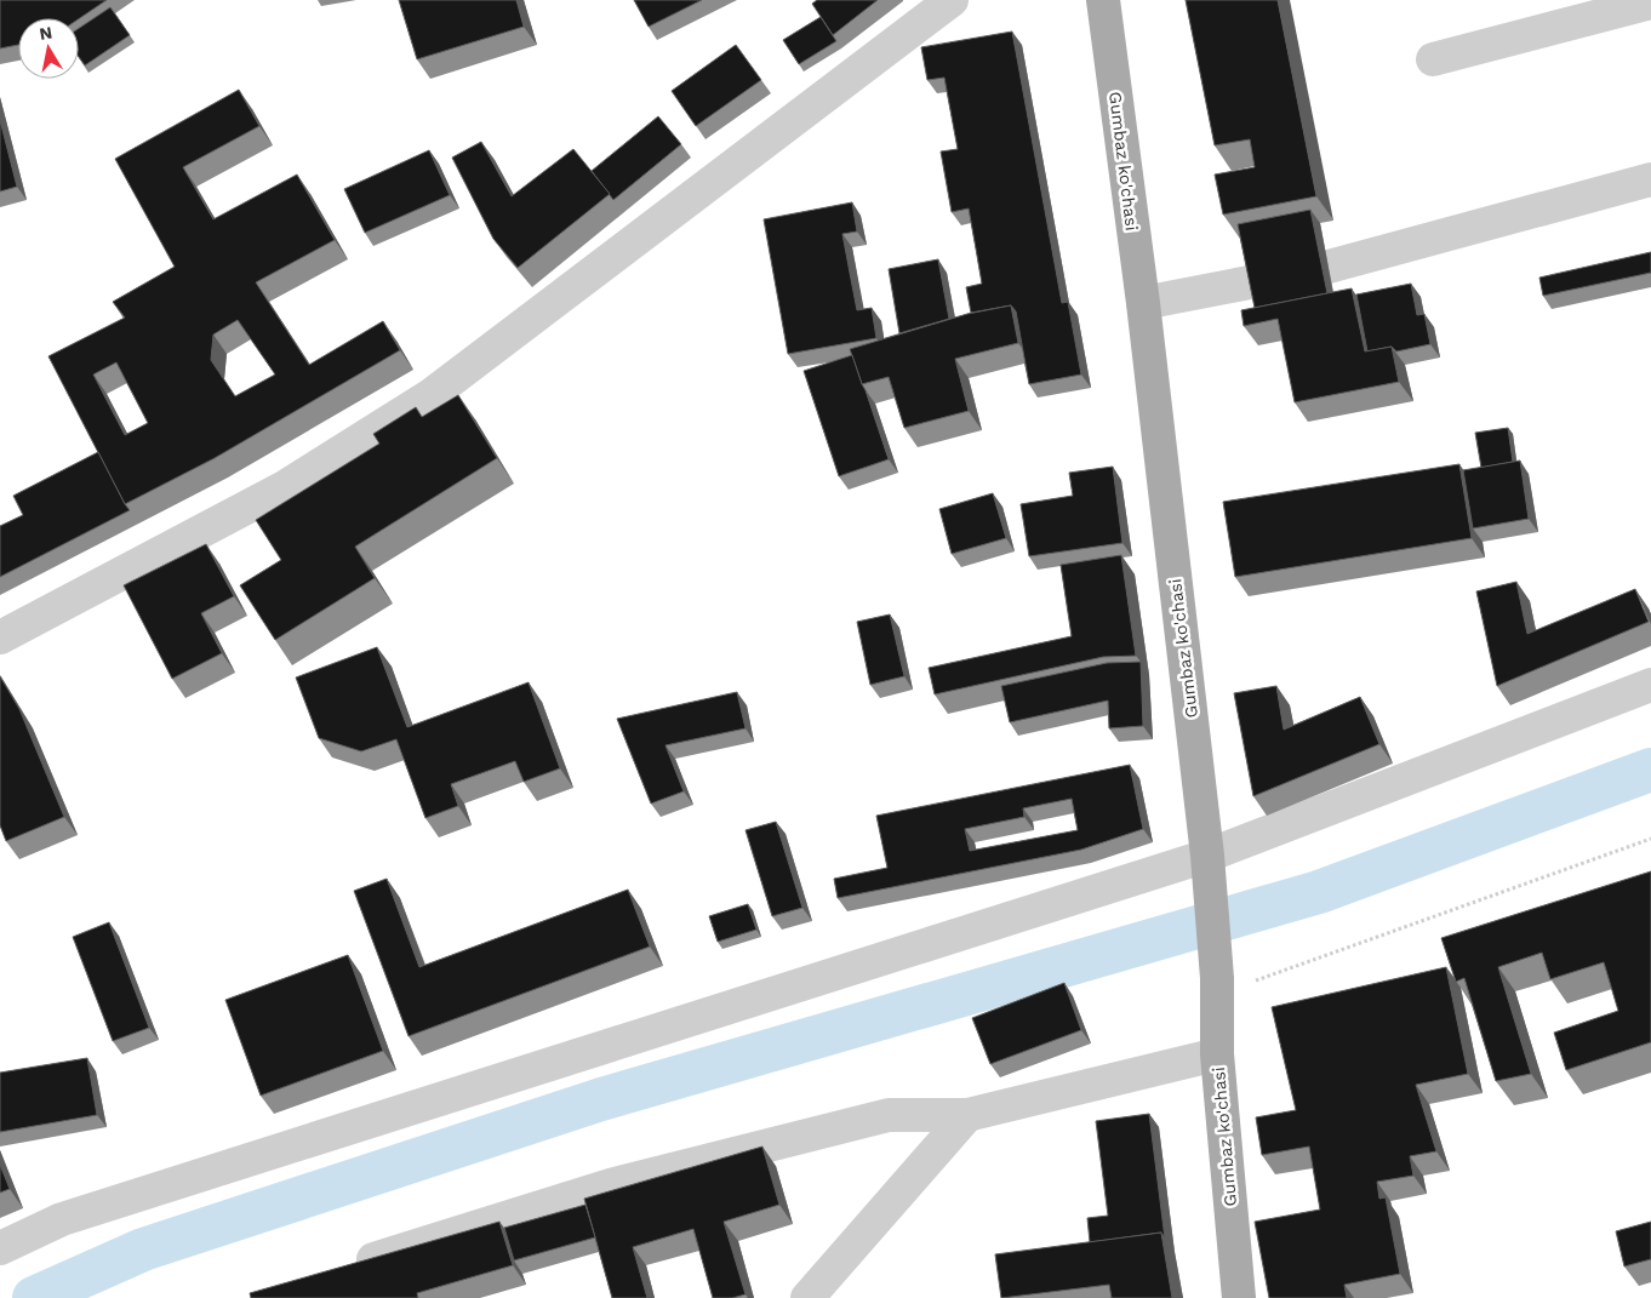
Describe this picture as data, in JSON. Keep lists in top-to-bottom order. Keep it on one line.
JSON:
{"streets":{"main road":["Gumbaz ko'chasi"]},"north":"top"}
